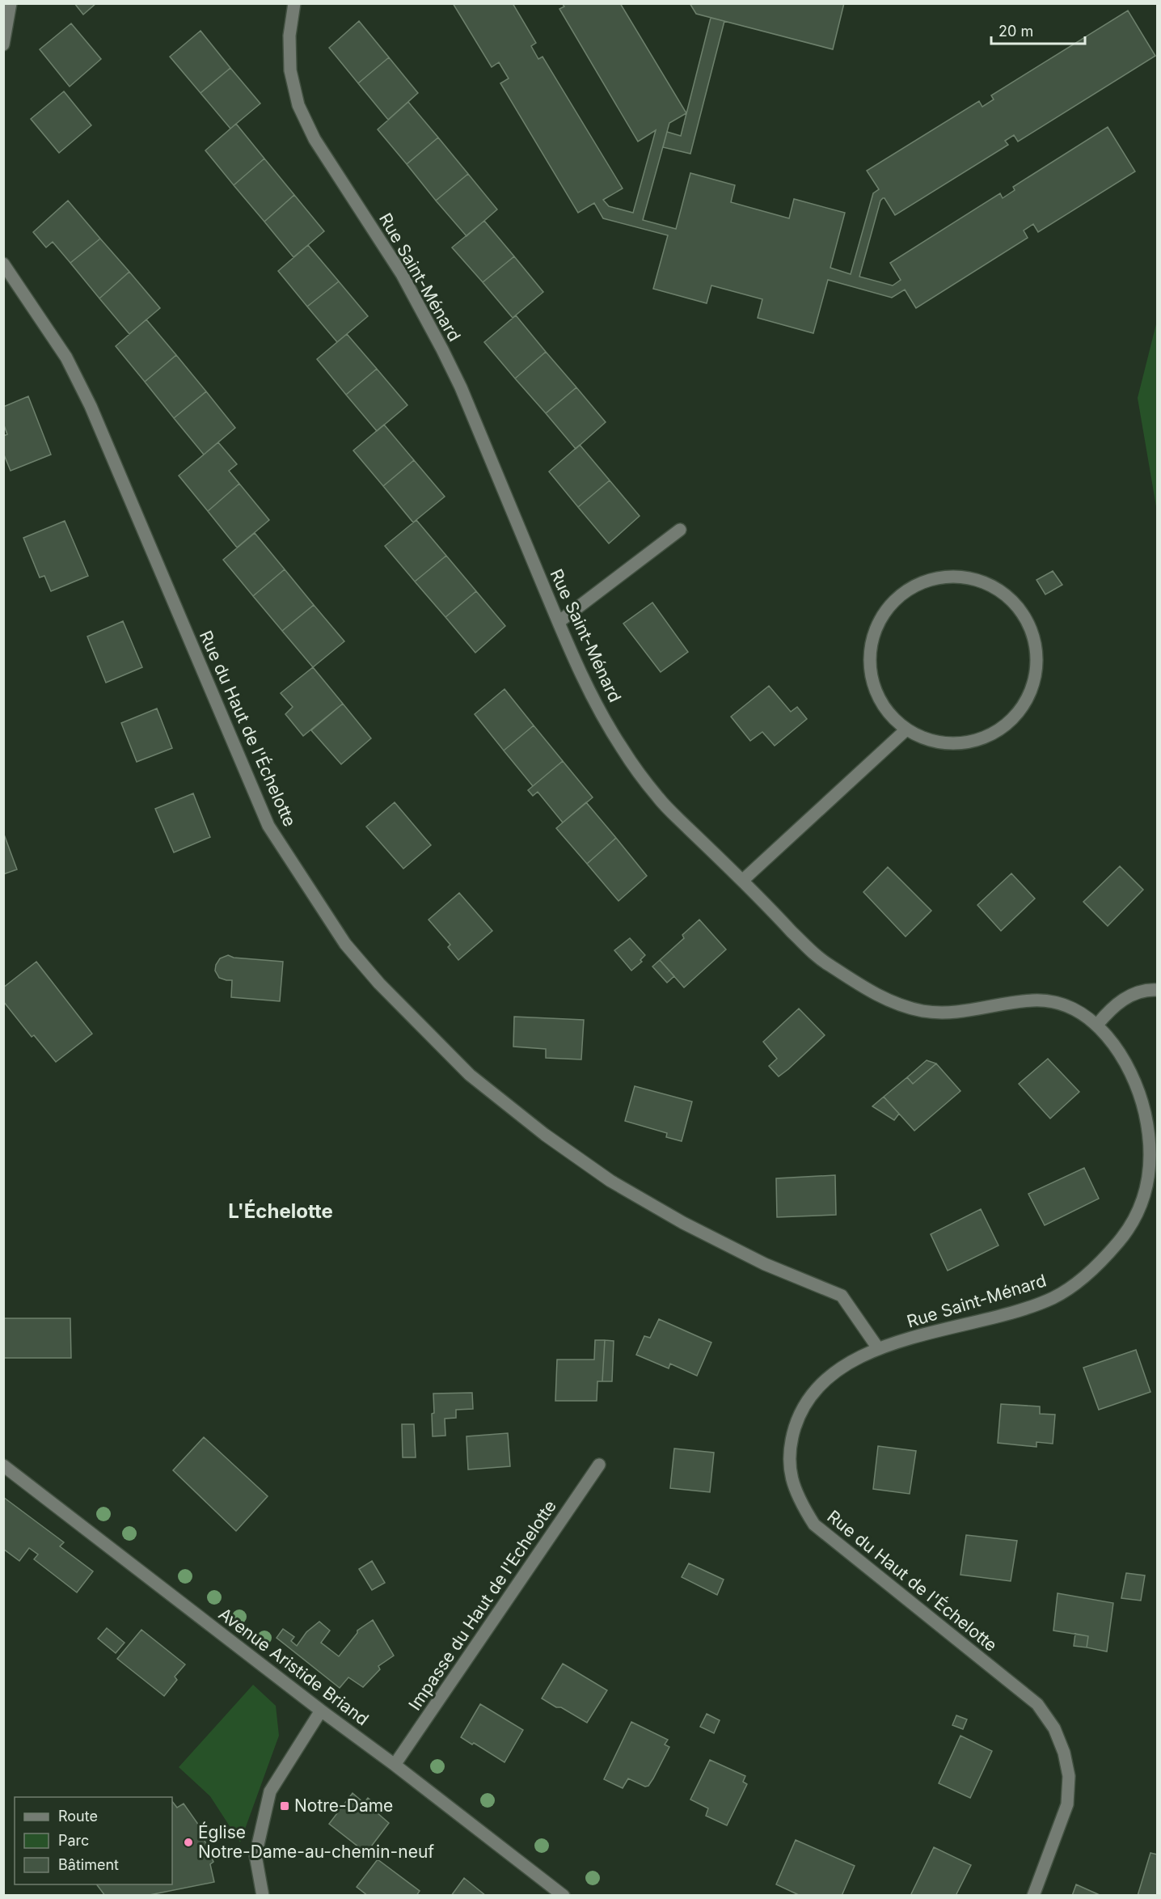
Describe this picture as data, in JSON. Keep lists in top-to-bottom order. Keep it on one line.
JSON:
{"streets":{"street":["Rue Saint-Ménard","Rue du Haut de l'Échelotte","Impasse du Haut de l'Echelotte","Avenue Aristide Briand"]},"crossings":[["Rue Saint-Ménard","Rue du Haut de l'Échelotte"],["Impasse du Haut de l'Echelotte","Avenue Aristide Briand"]],"districts":["L'Échelotte"],"places":{"transit":["Notre-Dame"],"other":["Église Notre-Dame-au-chemin-neuf"]},"legend":["Route","Parc","Bâtiment"],"scale_bar":"20 m"}
